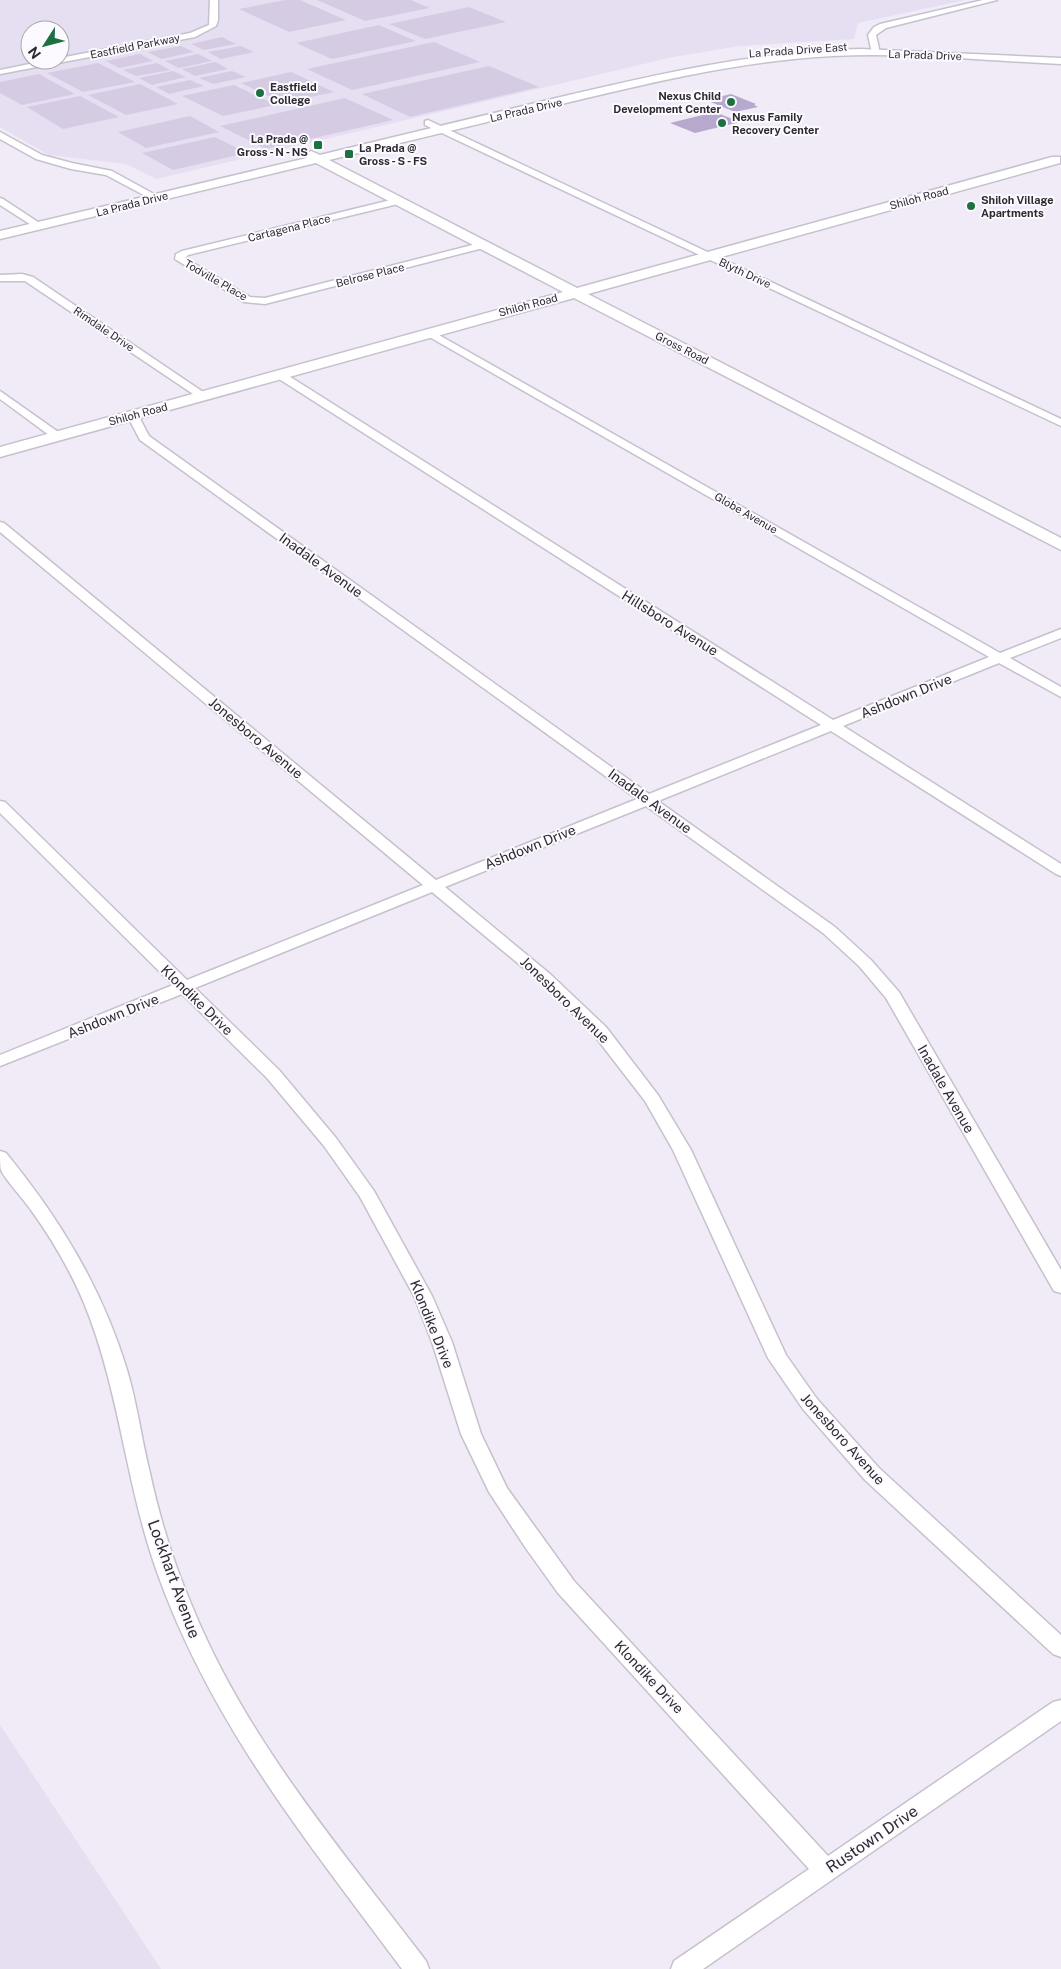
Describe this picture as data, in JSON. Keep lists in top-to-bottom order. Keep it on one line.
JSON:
{"streets":{"main road":["La Prada Drive East","La Prada Drive","Shiloh Road","Gross Road"],"street":["Eastfield Parkway","Cartagena Place","Blyth Drive","Belrose Place","Todville Place","Rimdale Drive","Globe Avenue","Inadale Avenue","Hillsboro Avenue","Ashdown Drive","Jonesboro Avenue","Klondike Drive","Lockhart Avenue","Rustown Drive"]},"crossings":[["La Prada Drive East","La Prada Drive"],["La Prada Drive","Blyth Drive"],["La Prada Drive","Gross Road"],["Shiloh Road","Blyth Drive"],["Shiloh Road","Rimdale Drive"],["Shiloh Road","Gross Road"],["Shiloh Road","Globe Avenue"],["Shiloh Road","Inadale Avenue"],["Shiloh Road","Hillsboro Avenue"],["Cartagena Place","Todville Place"],["Cartagena Place","Gross Road"],["Belrose Place","Todville Place"],["Belrose Place","Gross Road"],["Globe Avenue","Ashdown Drive"],["Inadale Avenue","Ashdown Drive"],["Hillsboro Avenue","Ashdown Drive"],["Ashdown Drive","Jonesboro Avenue"],["Ashdown Drive","Klondike Drive"],["Klondike Drive","Rustown Drive"]],"places":{"other":["Eastfield College","Nexus Child Development Center","Nexus Family Recovery Center","Shiloh Village Apartments"],"transit":["La Prada @ Gross - N - NS","La Prada @ Gross - S - FS"]},"north":"bottom left"}
